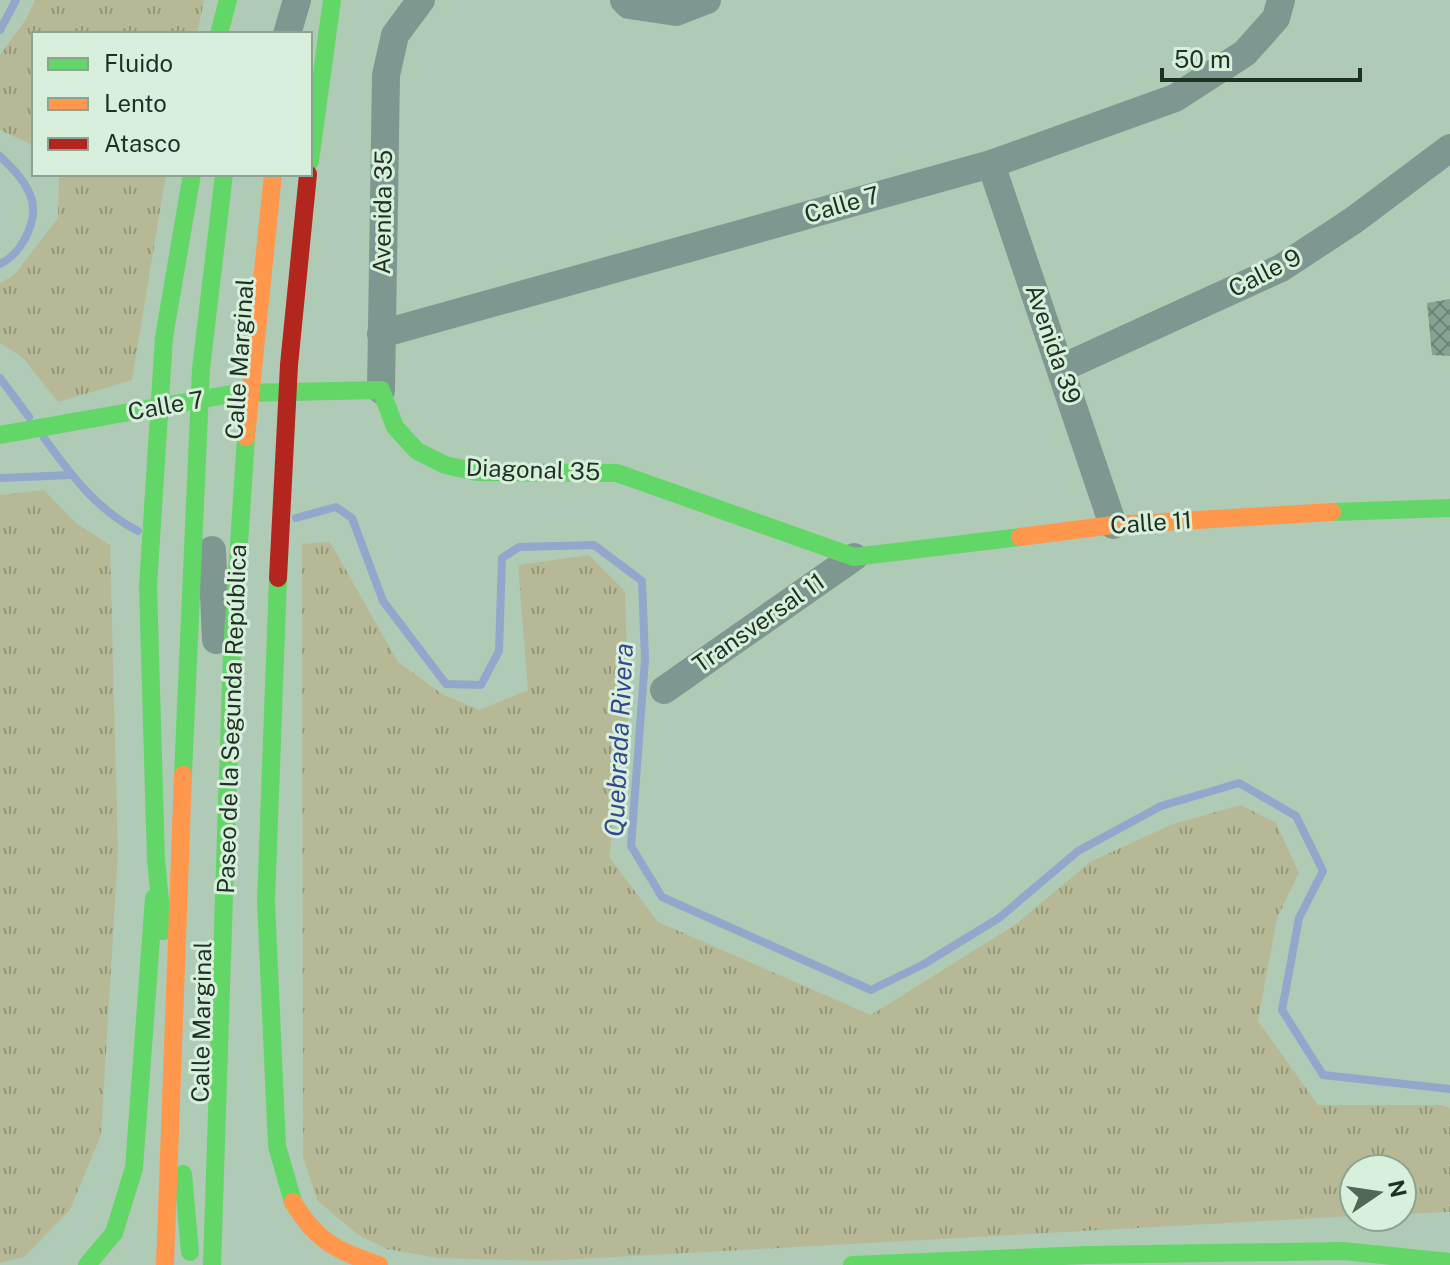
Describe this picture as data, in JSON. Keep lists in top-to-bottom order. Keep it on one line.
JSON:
{"streets":{"main road":["Calle 7","Diagonal 35","Calle 11","Paseo de la Segunda República"],"street":["Avenida 35","Calle 9","Avenida 39","Calle Marginal","Transversal 11"]},"crossings":[["Calle 7","Avenida 35"],["Calle 7","Avenida 39"],["Calle 7","Calle Marginal"],["Calle 7","Diagonal 35"],["Avenida 35","Diagonal 35"],["Calle 9","Avenida 39"],["Avenida 39","Calle 11"],["Calle Marginal","Paseo de la Segunda República"],["Diagonal 35","Calle 11"],["Diagonal 35","Transversal 11"],["Calle 11","Transversal 11"]],"water":["Quebrada Rivera"],"legend":["Fluido","Lento","Atasco"],"scale_bar":"50 m","north":"right"}
